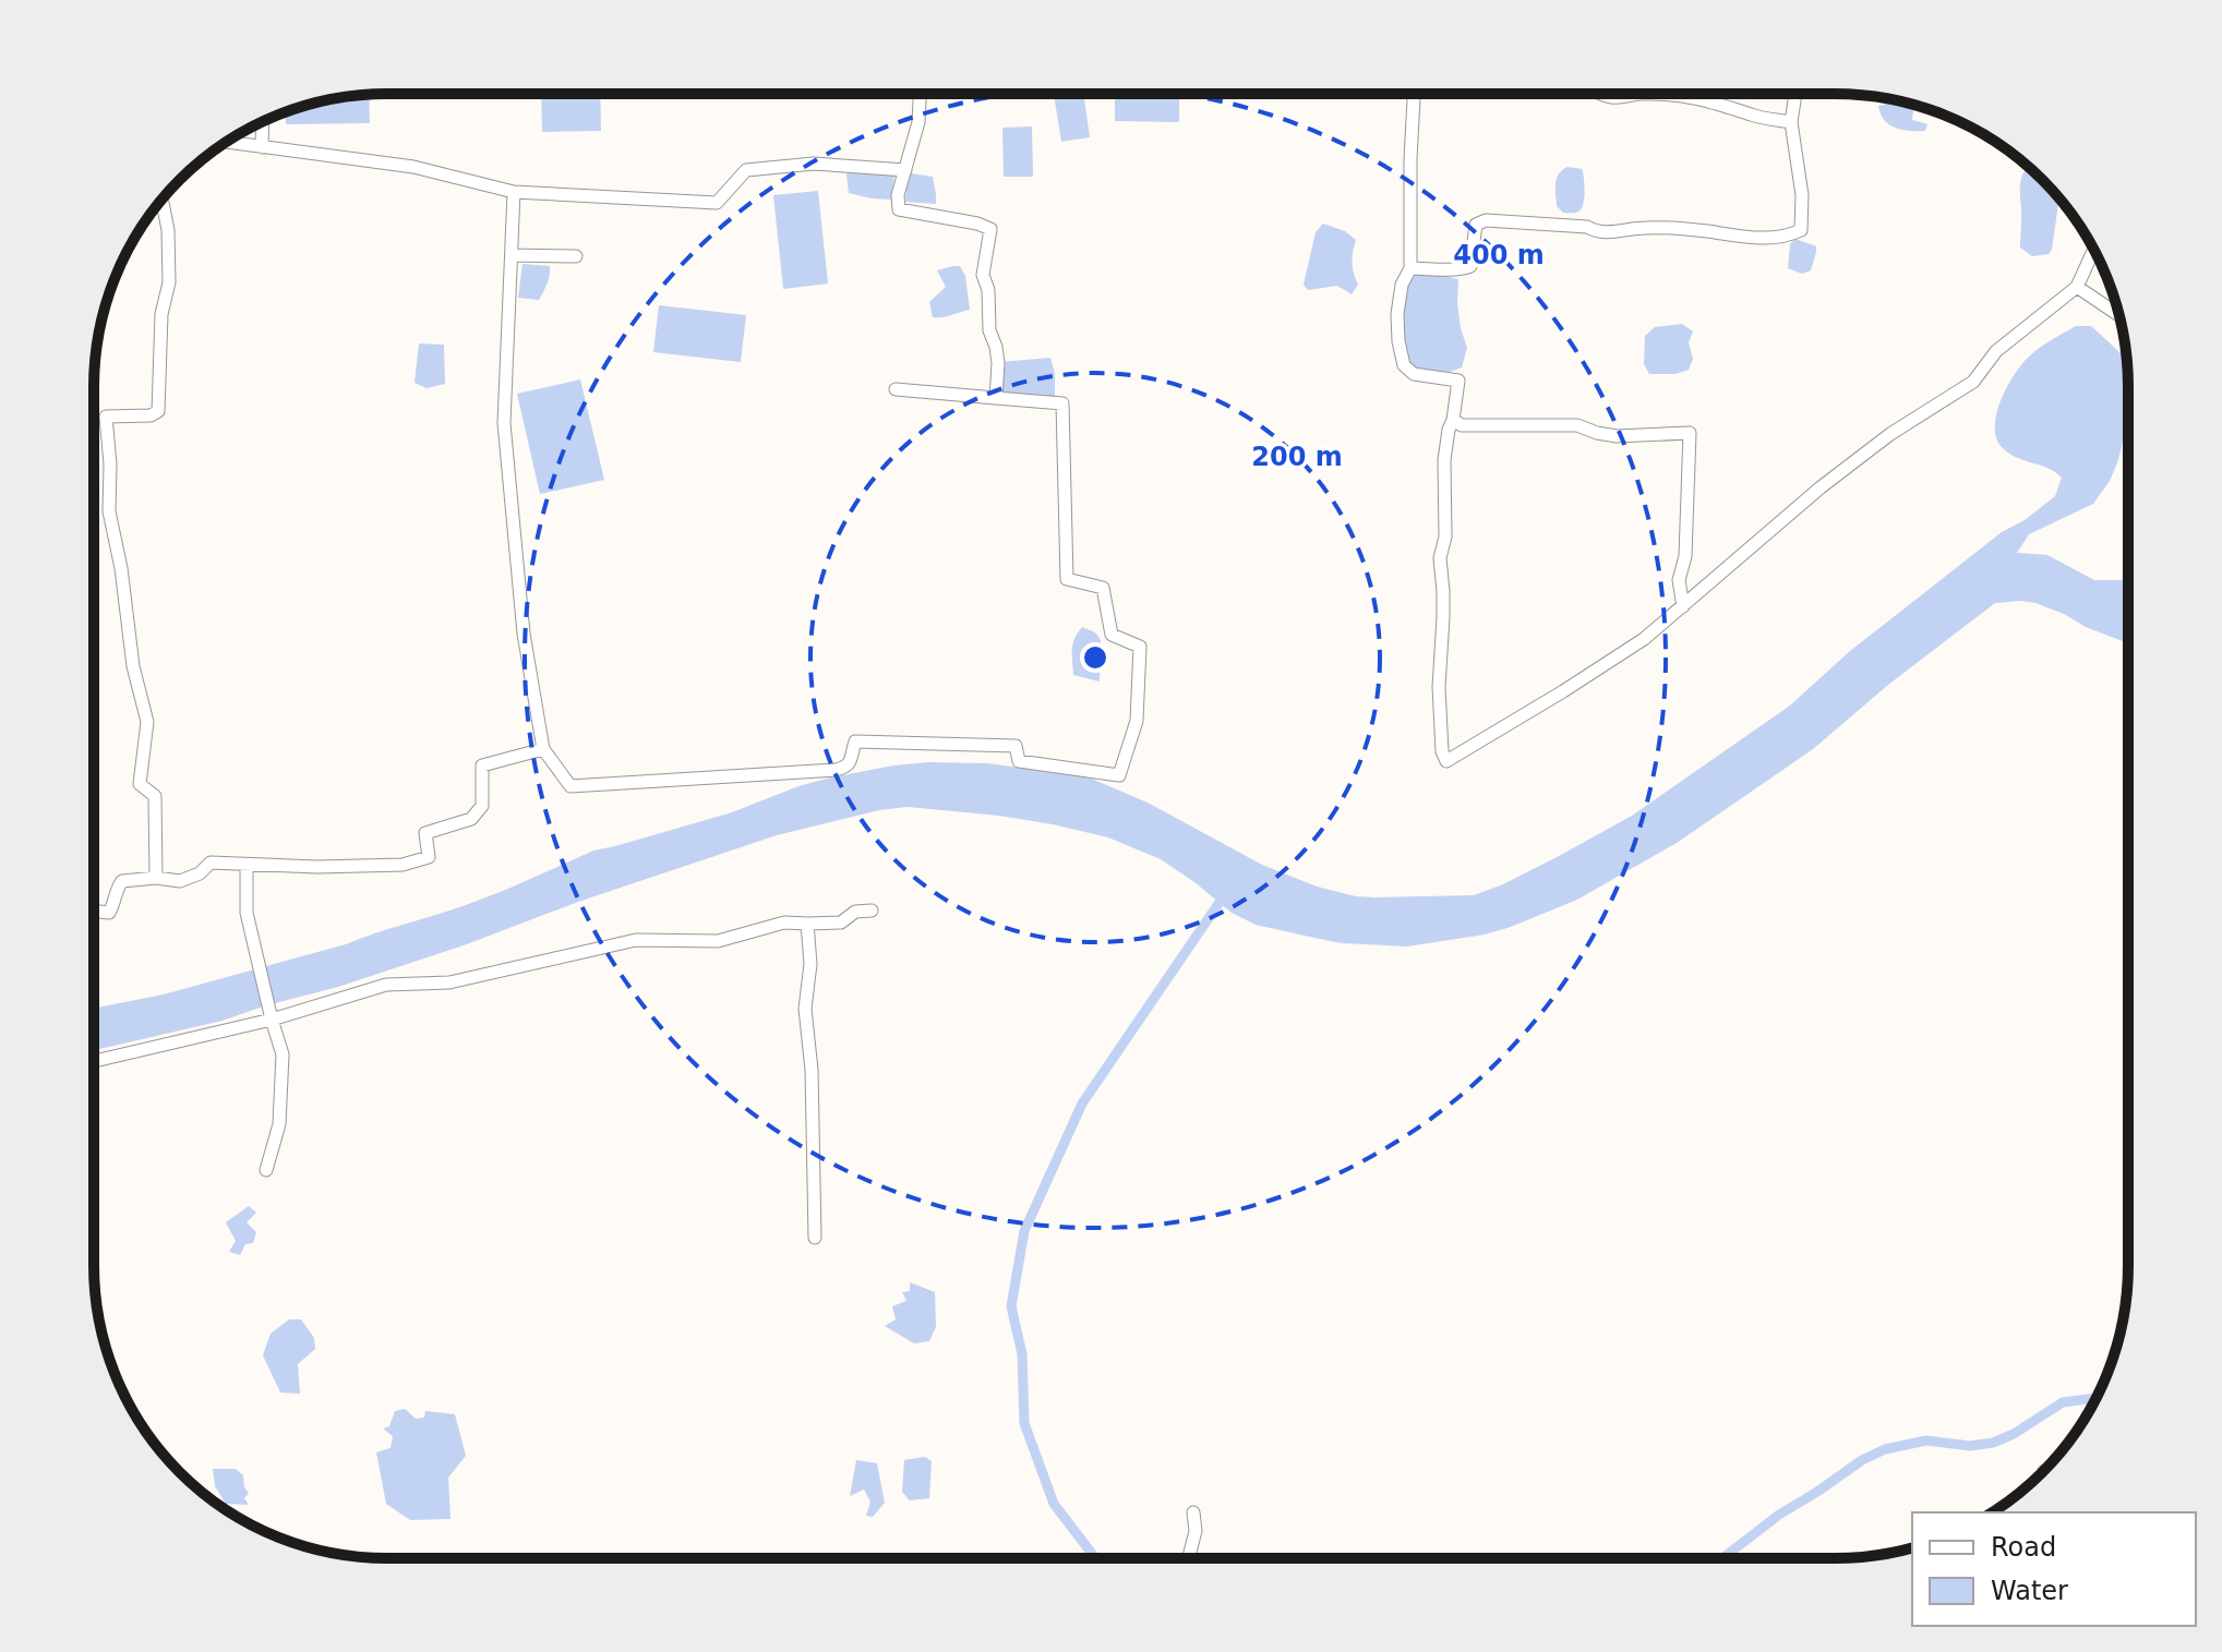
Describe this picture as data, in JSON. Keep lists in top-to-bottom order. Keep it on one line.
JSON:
{"legend":["Road","Water"],"rings":["400 m","200 m"]}
